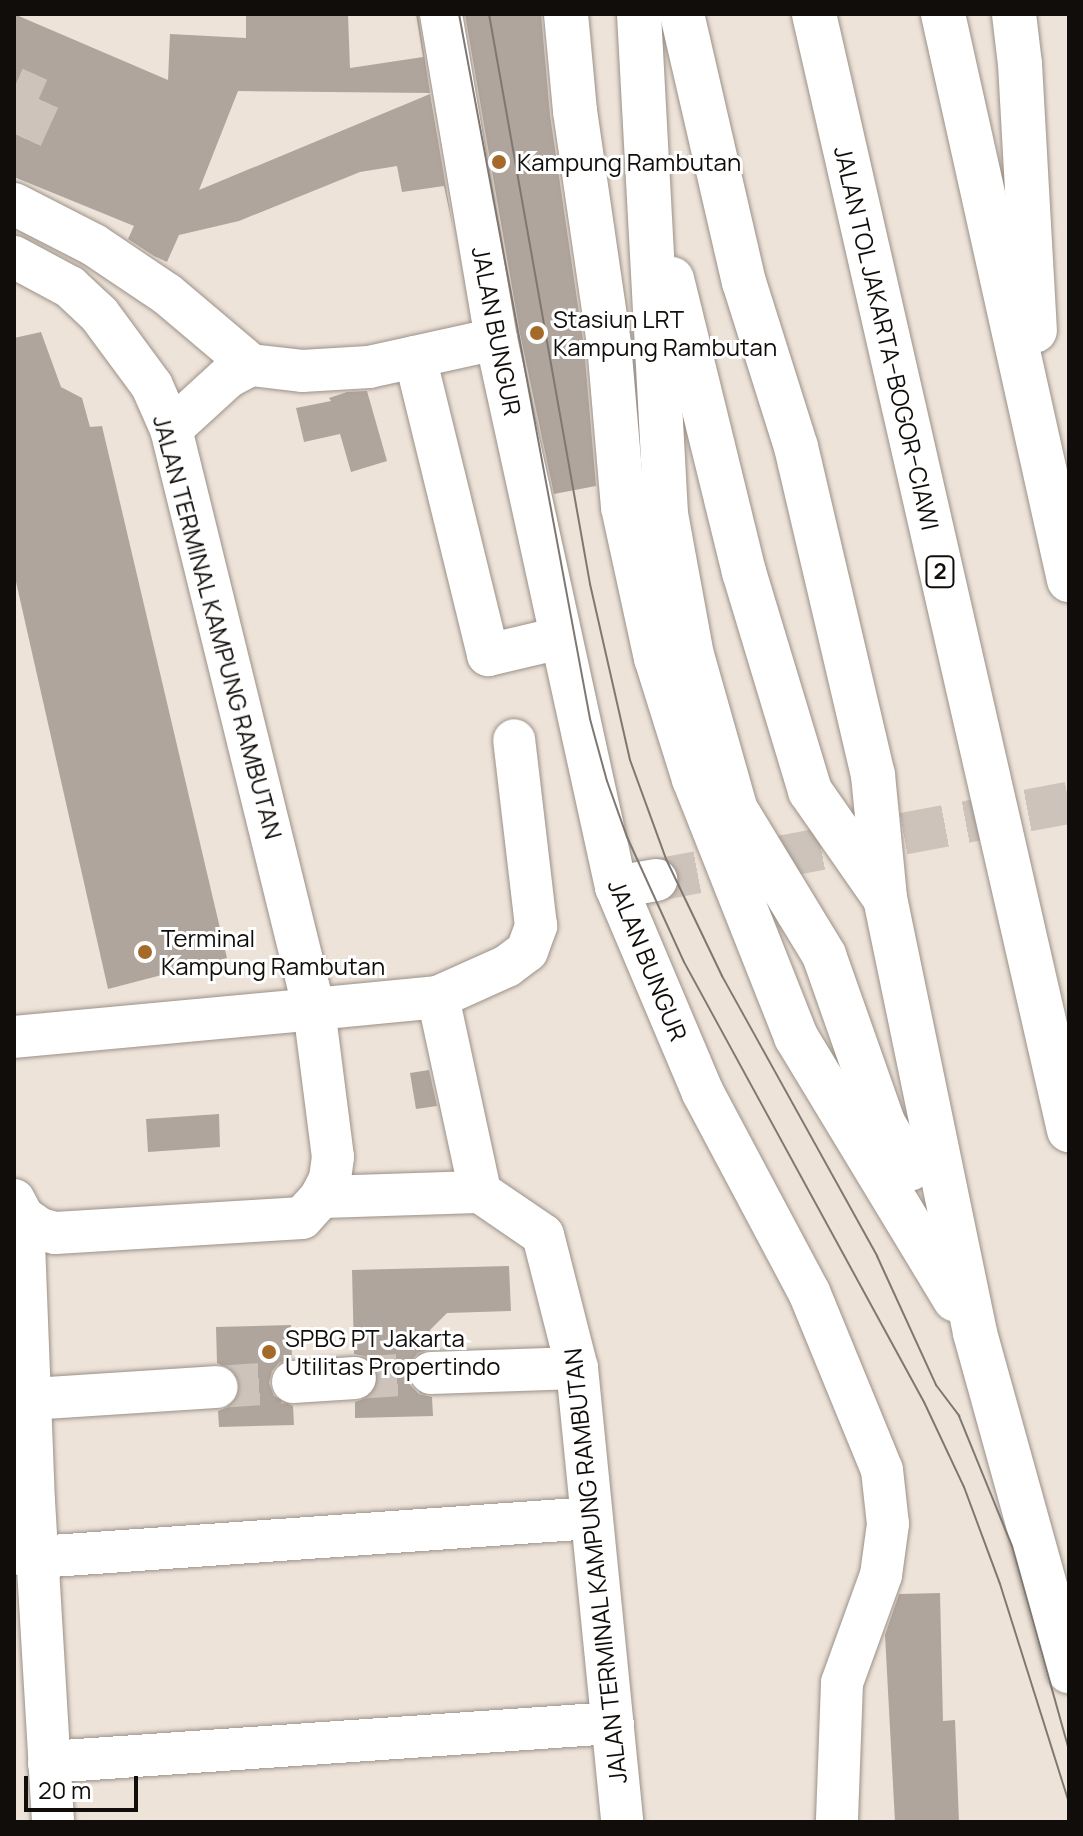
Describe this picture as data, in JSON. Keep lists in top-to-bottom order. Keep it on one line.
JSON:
{"streets":{"highway":["JALAN TOL JAKARTA–BOGOR–CIAWI","2"],"street":["JALAN BUNGUR","JALAN TERMINAL KAMPUNG RAMBUTAN"]},"places":["Kampung Rambutan","Stasiun LRT Kampung Rambutan","Terminal Kampung Rambutan","SPBG PT Jakarta Utilitas Propertindo"],"scale_bar":"20 m"}
